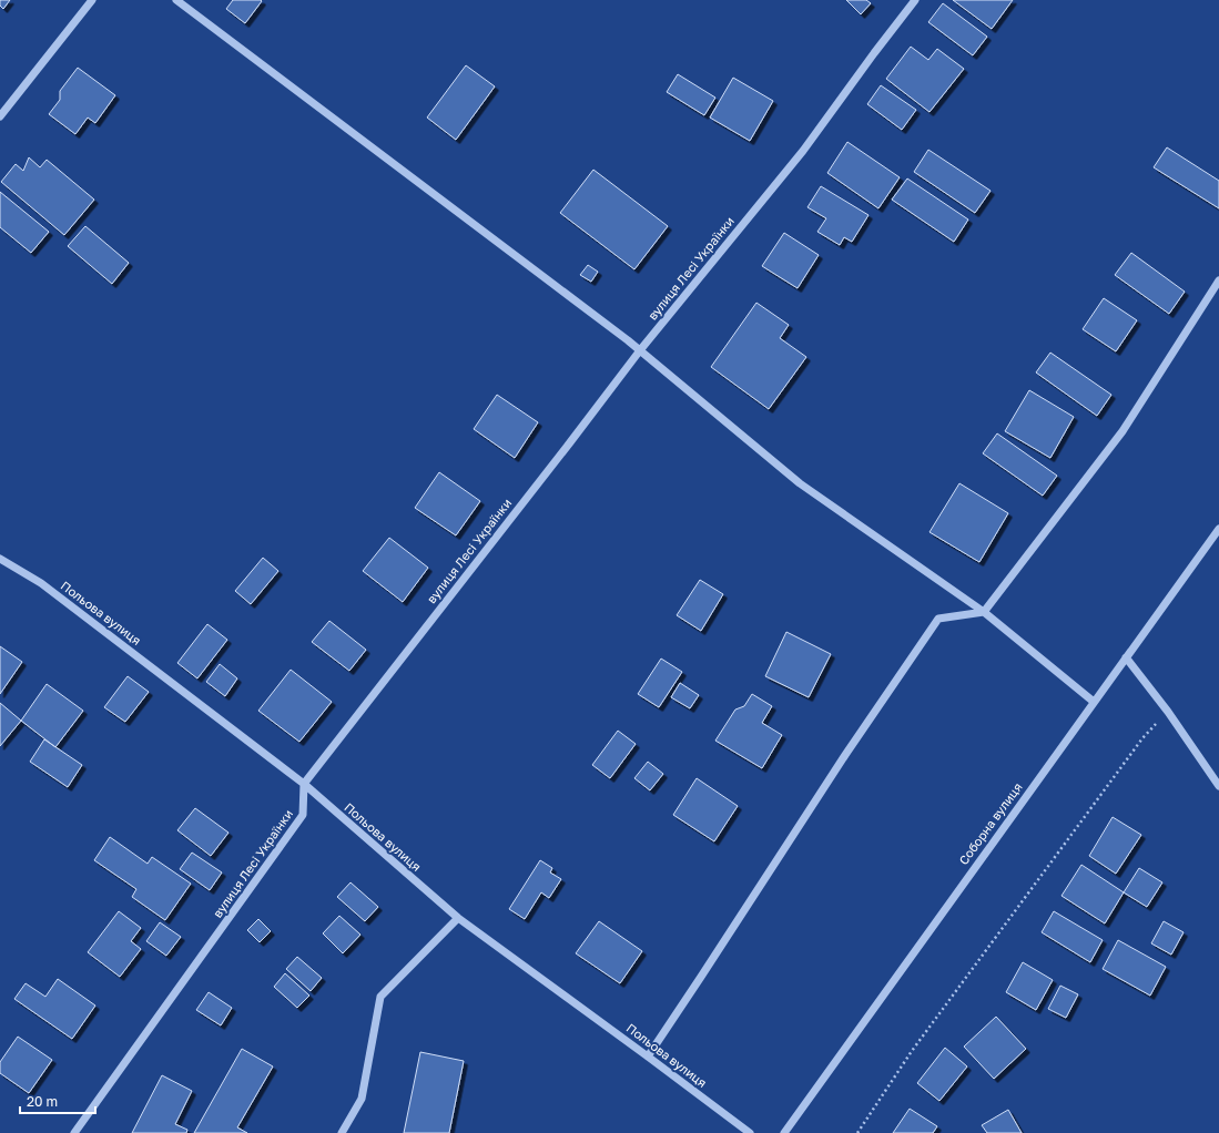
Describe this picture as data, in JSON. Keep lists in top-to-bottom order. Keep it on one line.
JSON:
{"streets":{"street":["вулиця Лесі Українки","Польова вулиця","Соборна вулиця"]},"crossings":[["вулиця Лесі Українки","Польова вулиця"]],"scale_bar":"20 m"}
